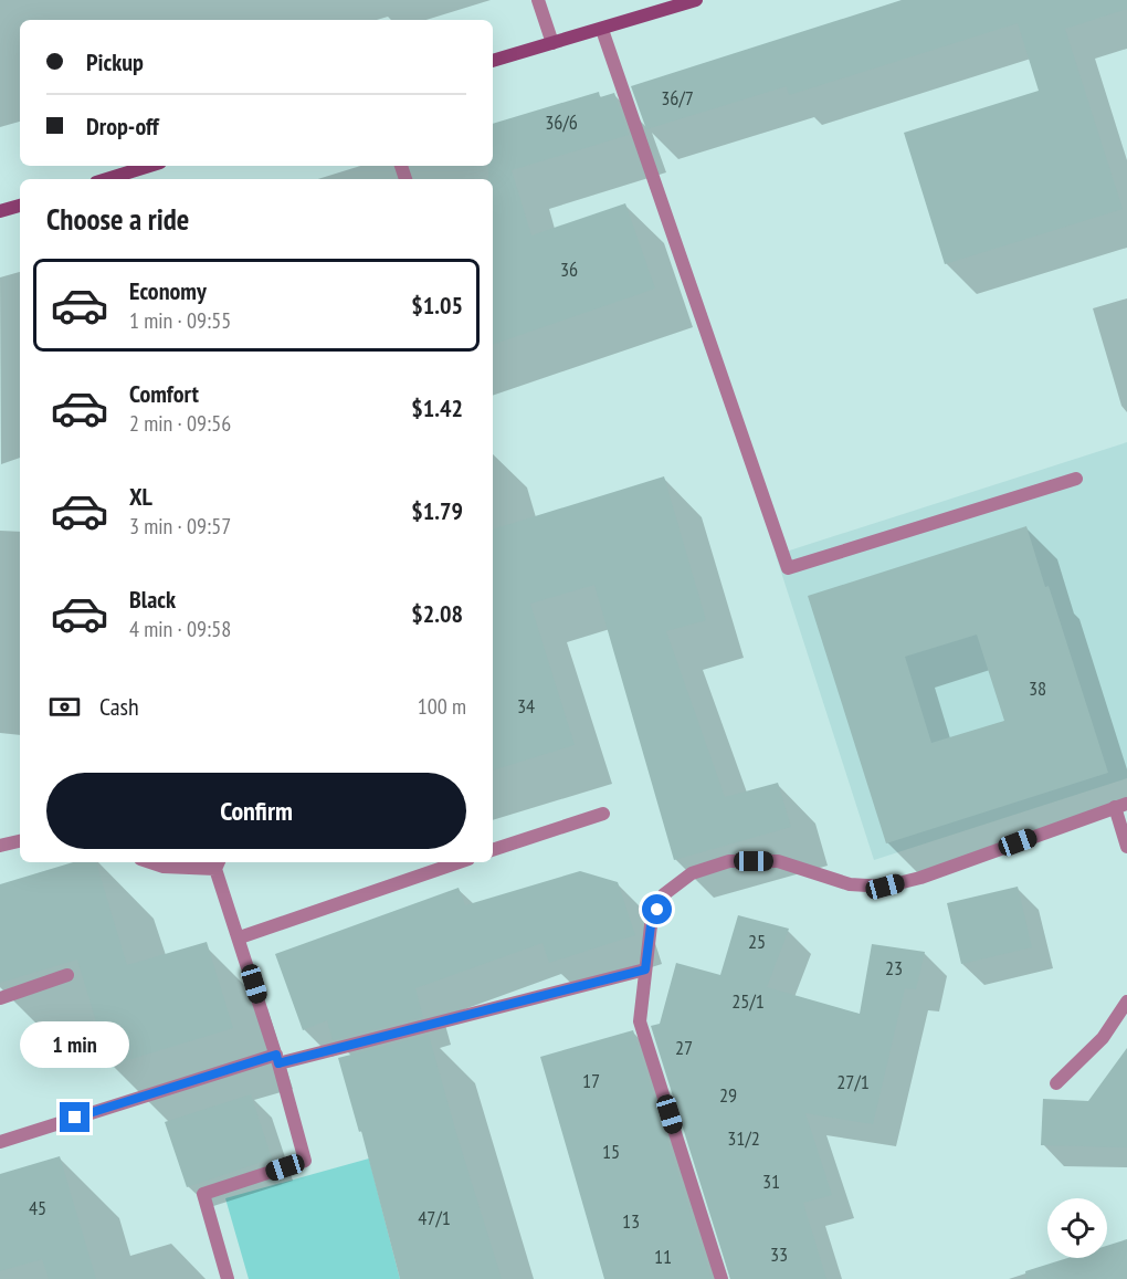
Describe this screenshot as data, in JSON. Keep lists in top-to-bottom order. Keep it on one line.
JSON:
{"house_numbers":["36/7","36/6","36","38","34","25","23","25/1","27","17","27/1","29","31/2","15","31","45","47/1","13","33","11"],"page":{"banner":["Pickup","Drop-off"],"heading":"Choose a ride","list":[{"name":"Economy","note":"1 min · 09:55","value":"$1.05"},{"name":"Comfort","note":"2 min · 09:56","value":"$1.42"},{"name":"XL","note":"3 min · 09:57","value":"$1.79"},{"name":"Black","note":"4 min · 09:58","value":"$2.08"}],"pay":["Cash","100 m"],"buttons":"Confirm","bubble":"1 min"}}
